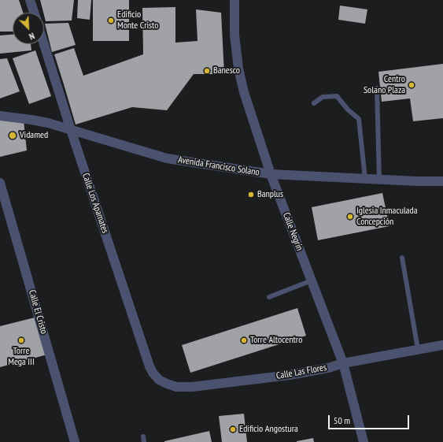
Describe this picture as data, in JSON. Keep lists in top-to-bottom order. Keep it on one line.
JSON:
{"streets":{"street":["Avenida Francisco Solano","Calle Los Apamates","Calle Negrín","Calle El Cristo","Calle Las Flores"]},"crossings":[["Avenida Francisco Solano","Calle Los Apamates"],["Avenida Francisco Solano","Calle Negrín"],["Calle Los Apamates","Calle Las Flores"],["Calle Negrín","Calle Las Flores"]],"places":["Edificio Monte Cristo","Banesco","Centro Solano Plaza","Vidamed","Banplus","Iglesia Inmaculada Concepción","Torre Mega III","Torre Altocentro","Edificio Angostura"],"scale_bar":"50 m","north":"bottom right"}
